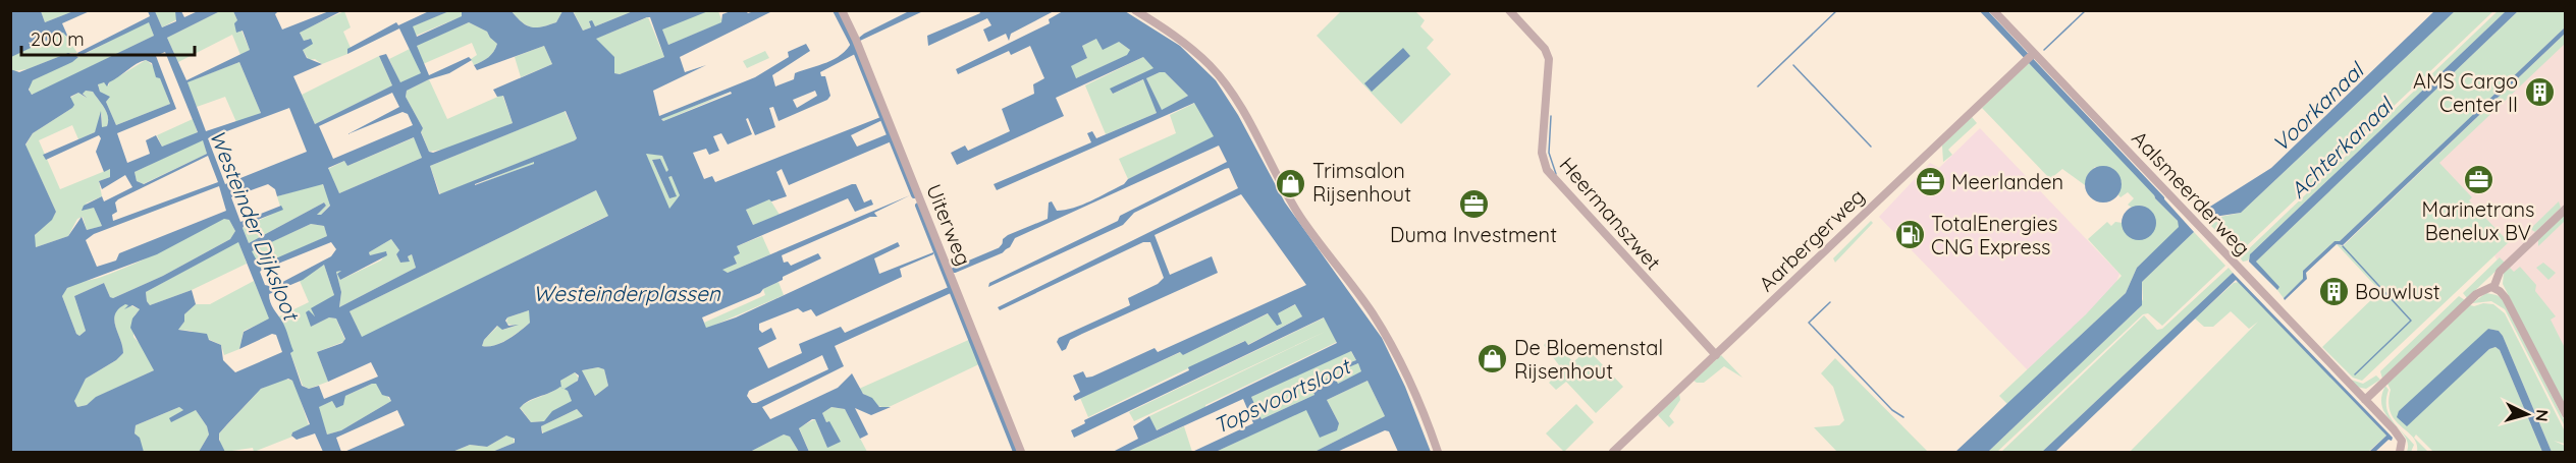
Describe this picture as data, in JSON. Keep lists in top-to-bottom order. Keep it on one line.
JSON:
{"streets":{"street":["Aalsmeerderweg","Heermanszwet","Uiterweg","Aarbergerweg"]},"crossings":[["Aalsmeerderweg","Aarbergerweg"],["Heermanszwet","Aarbergerweg"]],"water":["Voorkanaal","Achterkanaal","Westeinder Dijksloot","Westeinderplassen","Topsvoortsloot"],"places":{"building":["AMS Cargo Center II","Bouwlust"],"office":["Marinetrans Benelux BV","Meerlanden","Duma Investment"],"shop":["Trimsalon Rijsenhout","De Bloemenstal Rijsenhout"],"fuel station":["TotalEnergies CNG Express"]},"scale_bar":"200 m","north":"right"}
